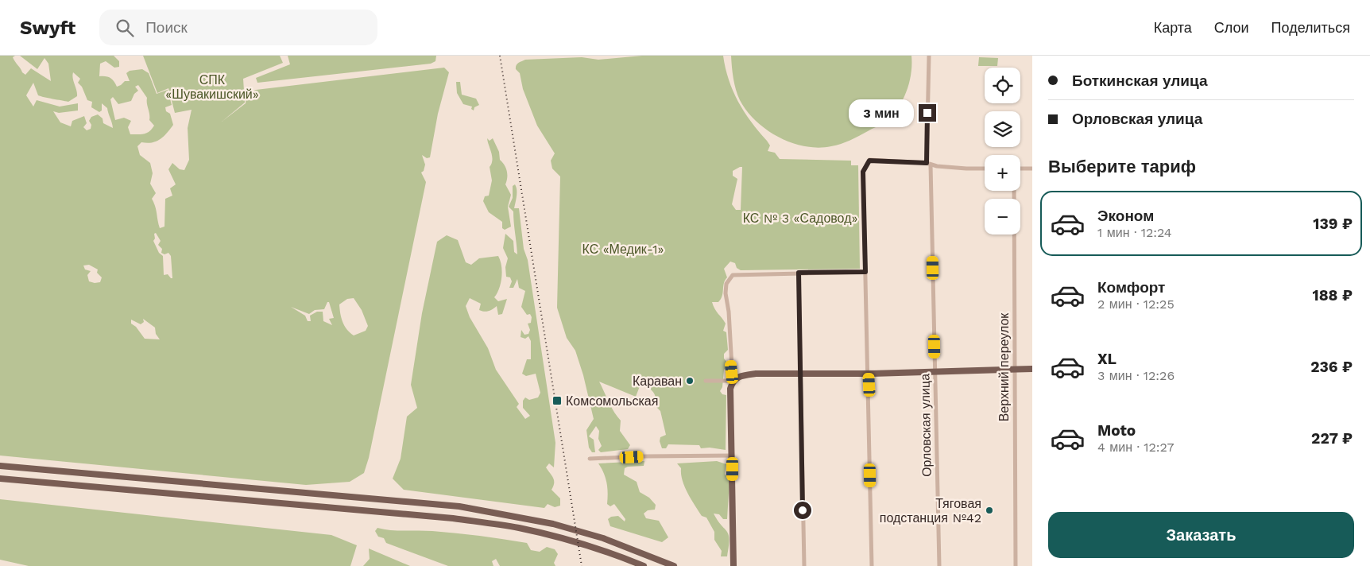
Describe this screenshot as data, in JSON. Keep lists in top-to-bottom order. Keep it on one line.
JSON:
{"streets":{"street":["Верхний переулок","Орловская улица"]},"parks":["СПК «Шувакишский»","КС № 3 «Садовод»","КС «Медик-1»"],"places":{"other":["Караван","Тяговая подстанция №42"],"transit":["Комсомольская"]},"page":{"header":"Swyft","search":"Поиск","nav":["Карта","Слои","Поделиться"],"banner":["Боткинская улица","Орловская улица"],"map_buttons":["+","−"],"bubble":"3 мин","heading":"Выберите тариф","list":[{"name":"Эконом","note":"1 мин · 12:24","value":"139 ₽"},{"name":"Комфорт","note":"2 мин · 12:25","value":"188 ₽"},{"name":"XL","note":"3 мин · 12:26","value":"236 ₽"},{"name":"Moto","note":"4 мин · 12:27","value":"227 ₽"}],"buttons":"Заказать"}}
